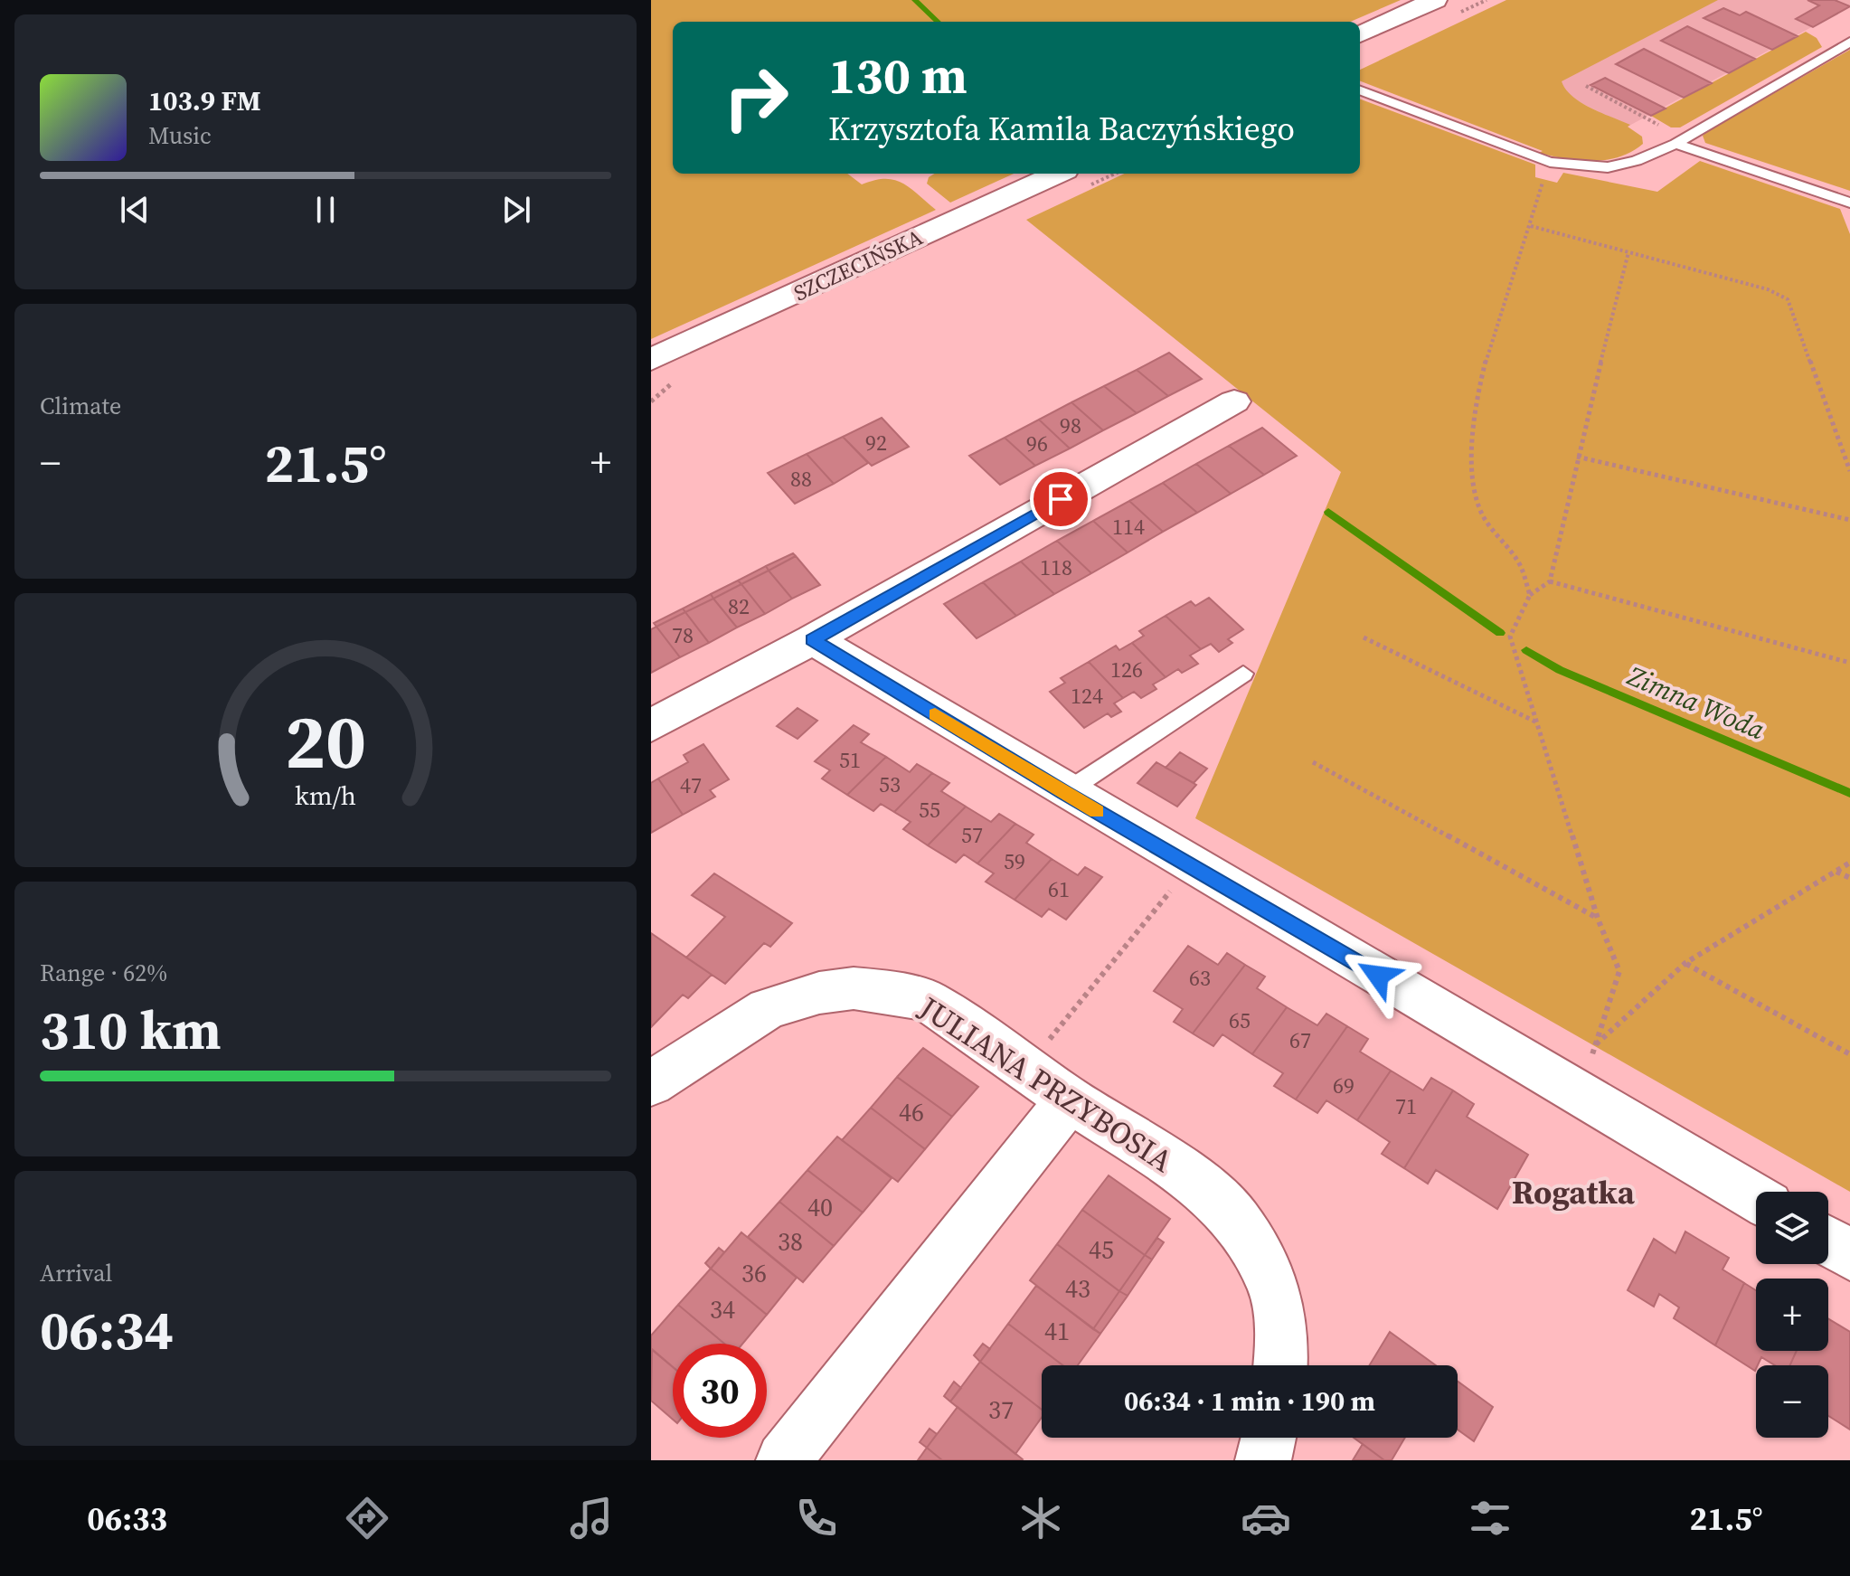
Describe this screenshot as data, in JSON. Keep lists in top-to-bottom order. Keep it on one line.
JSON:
{"streets":{"street":["SZCZECIŃSKA","JULIANA PRZYBOSIA"]},"districts":["Rogatka"],"water":["Zimna Woda"],"house_numbers":["98","92","96","88","114","118","82","78","126","124","51","53","47","55","57","59","61","63","65","67","69","71","46","40","38","45","36","43","34","41","37"],"page":{"turn":["130 m","Krzysztofa Kamila Baczyńskiego"],"song":["103.9 FM","Music"],"tile":["Climate",["Range · 62%","310 km"],["Arrival","06:34"]],"heat":["−","21.5°","+"],"map_buttons":["+","−"],"limit":"30","trip":"06:34 · 1 min · 190 m","tabs":["06:33","21.5°"],"gauge":["20","km/h"]}}
